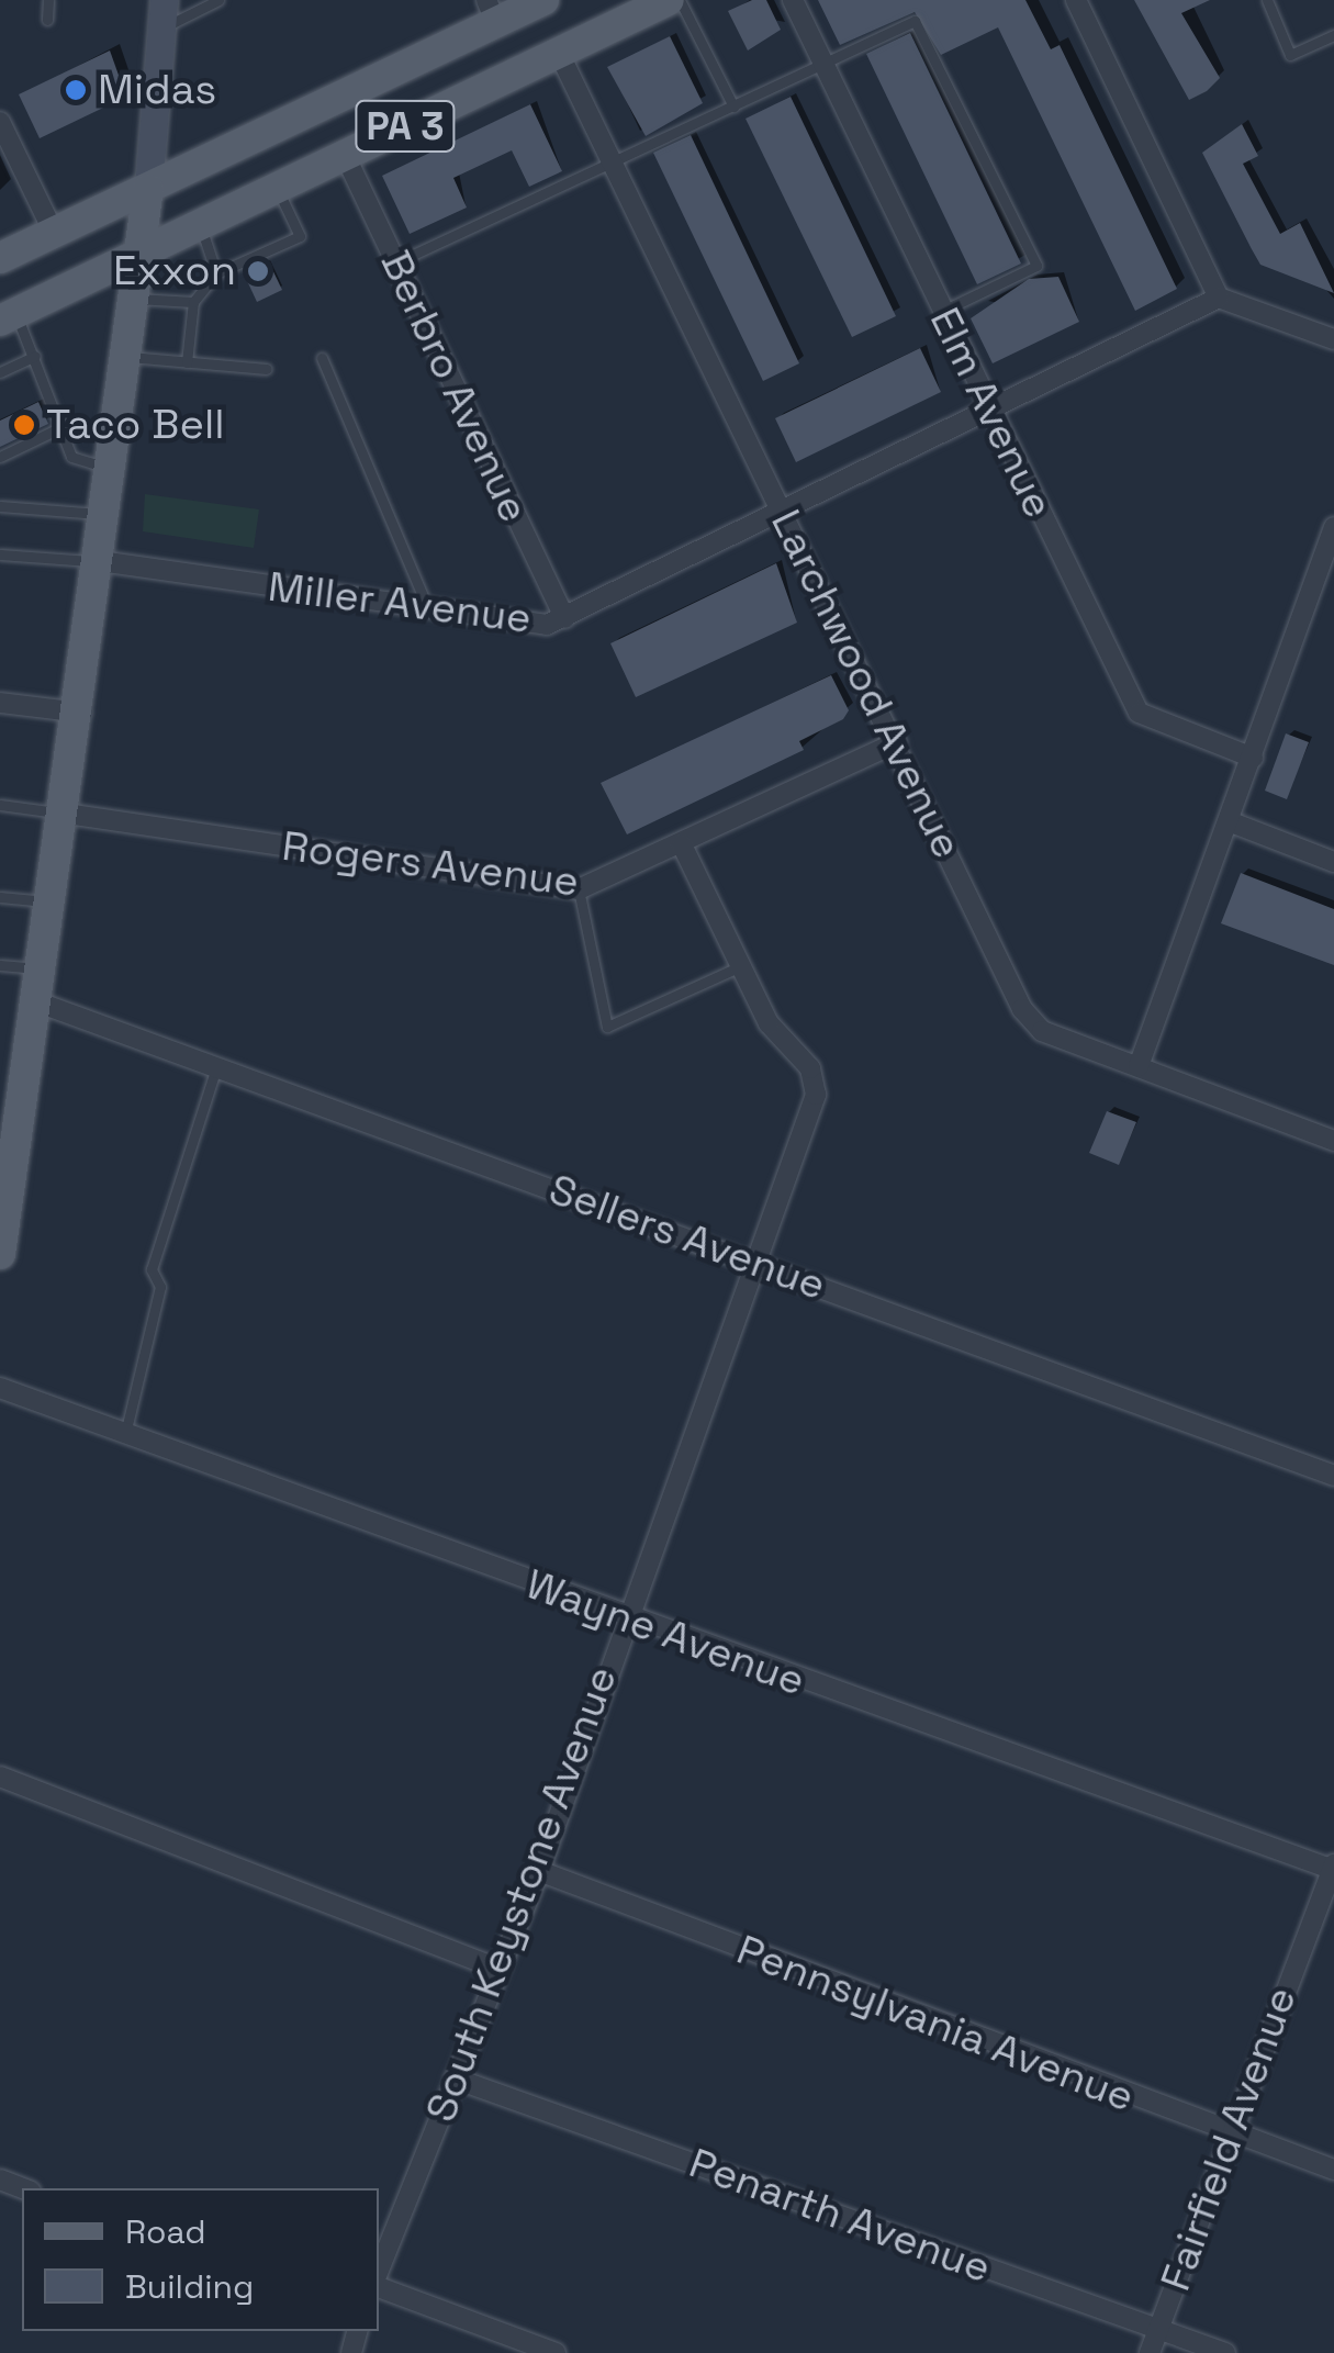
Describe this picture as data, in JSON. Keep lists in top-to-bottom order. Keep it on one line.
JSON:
{"streets":{"main road":["PA 3"],"street":["Berbro Avenue","Elm Avenue","Miller Avenue","Larchwood Avenue","Rogers Avenue","Sellers Avenue","Wayne Avenue","South Keystone Avenue","Pennsylvania Avenue","Fairfield Avenue","Penarth Avenue"]},"crossings":[["PA 3","Berbro Avenue"],["PA 3","Larchwood Avenue"],["Berbro Avenue","Miller Avenue"],["Elm Avenue","Miller Avenue"],["Miller Avenue","Larchwood Avenue"],["Larchwood Avenue","Rogers Avenue"],["Sellers Avenue","South Keystone Avenue"],["Wayne Avenue","South Keystone Avenue"],["Wayne Avenue","Fairfield Avenue"],["South Keystone Avenue","Pennsylvania Avenue"],["South Keystone Avenue","Penarth Avenue"],["Pennsylvania Avenue","Fairfield Avenue"],["Fairfield Avenue","Penarth Avenue"]],"places":["Midas","Exxon","Taco Bell"],"legend":["Road","Building"]}
